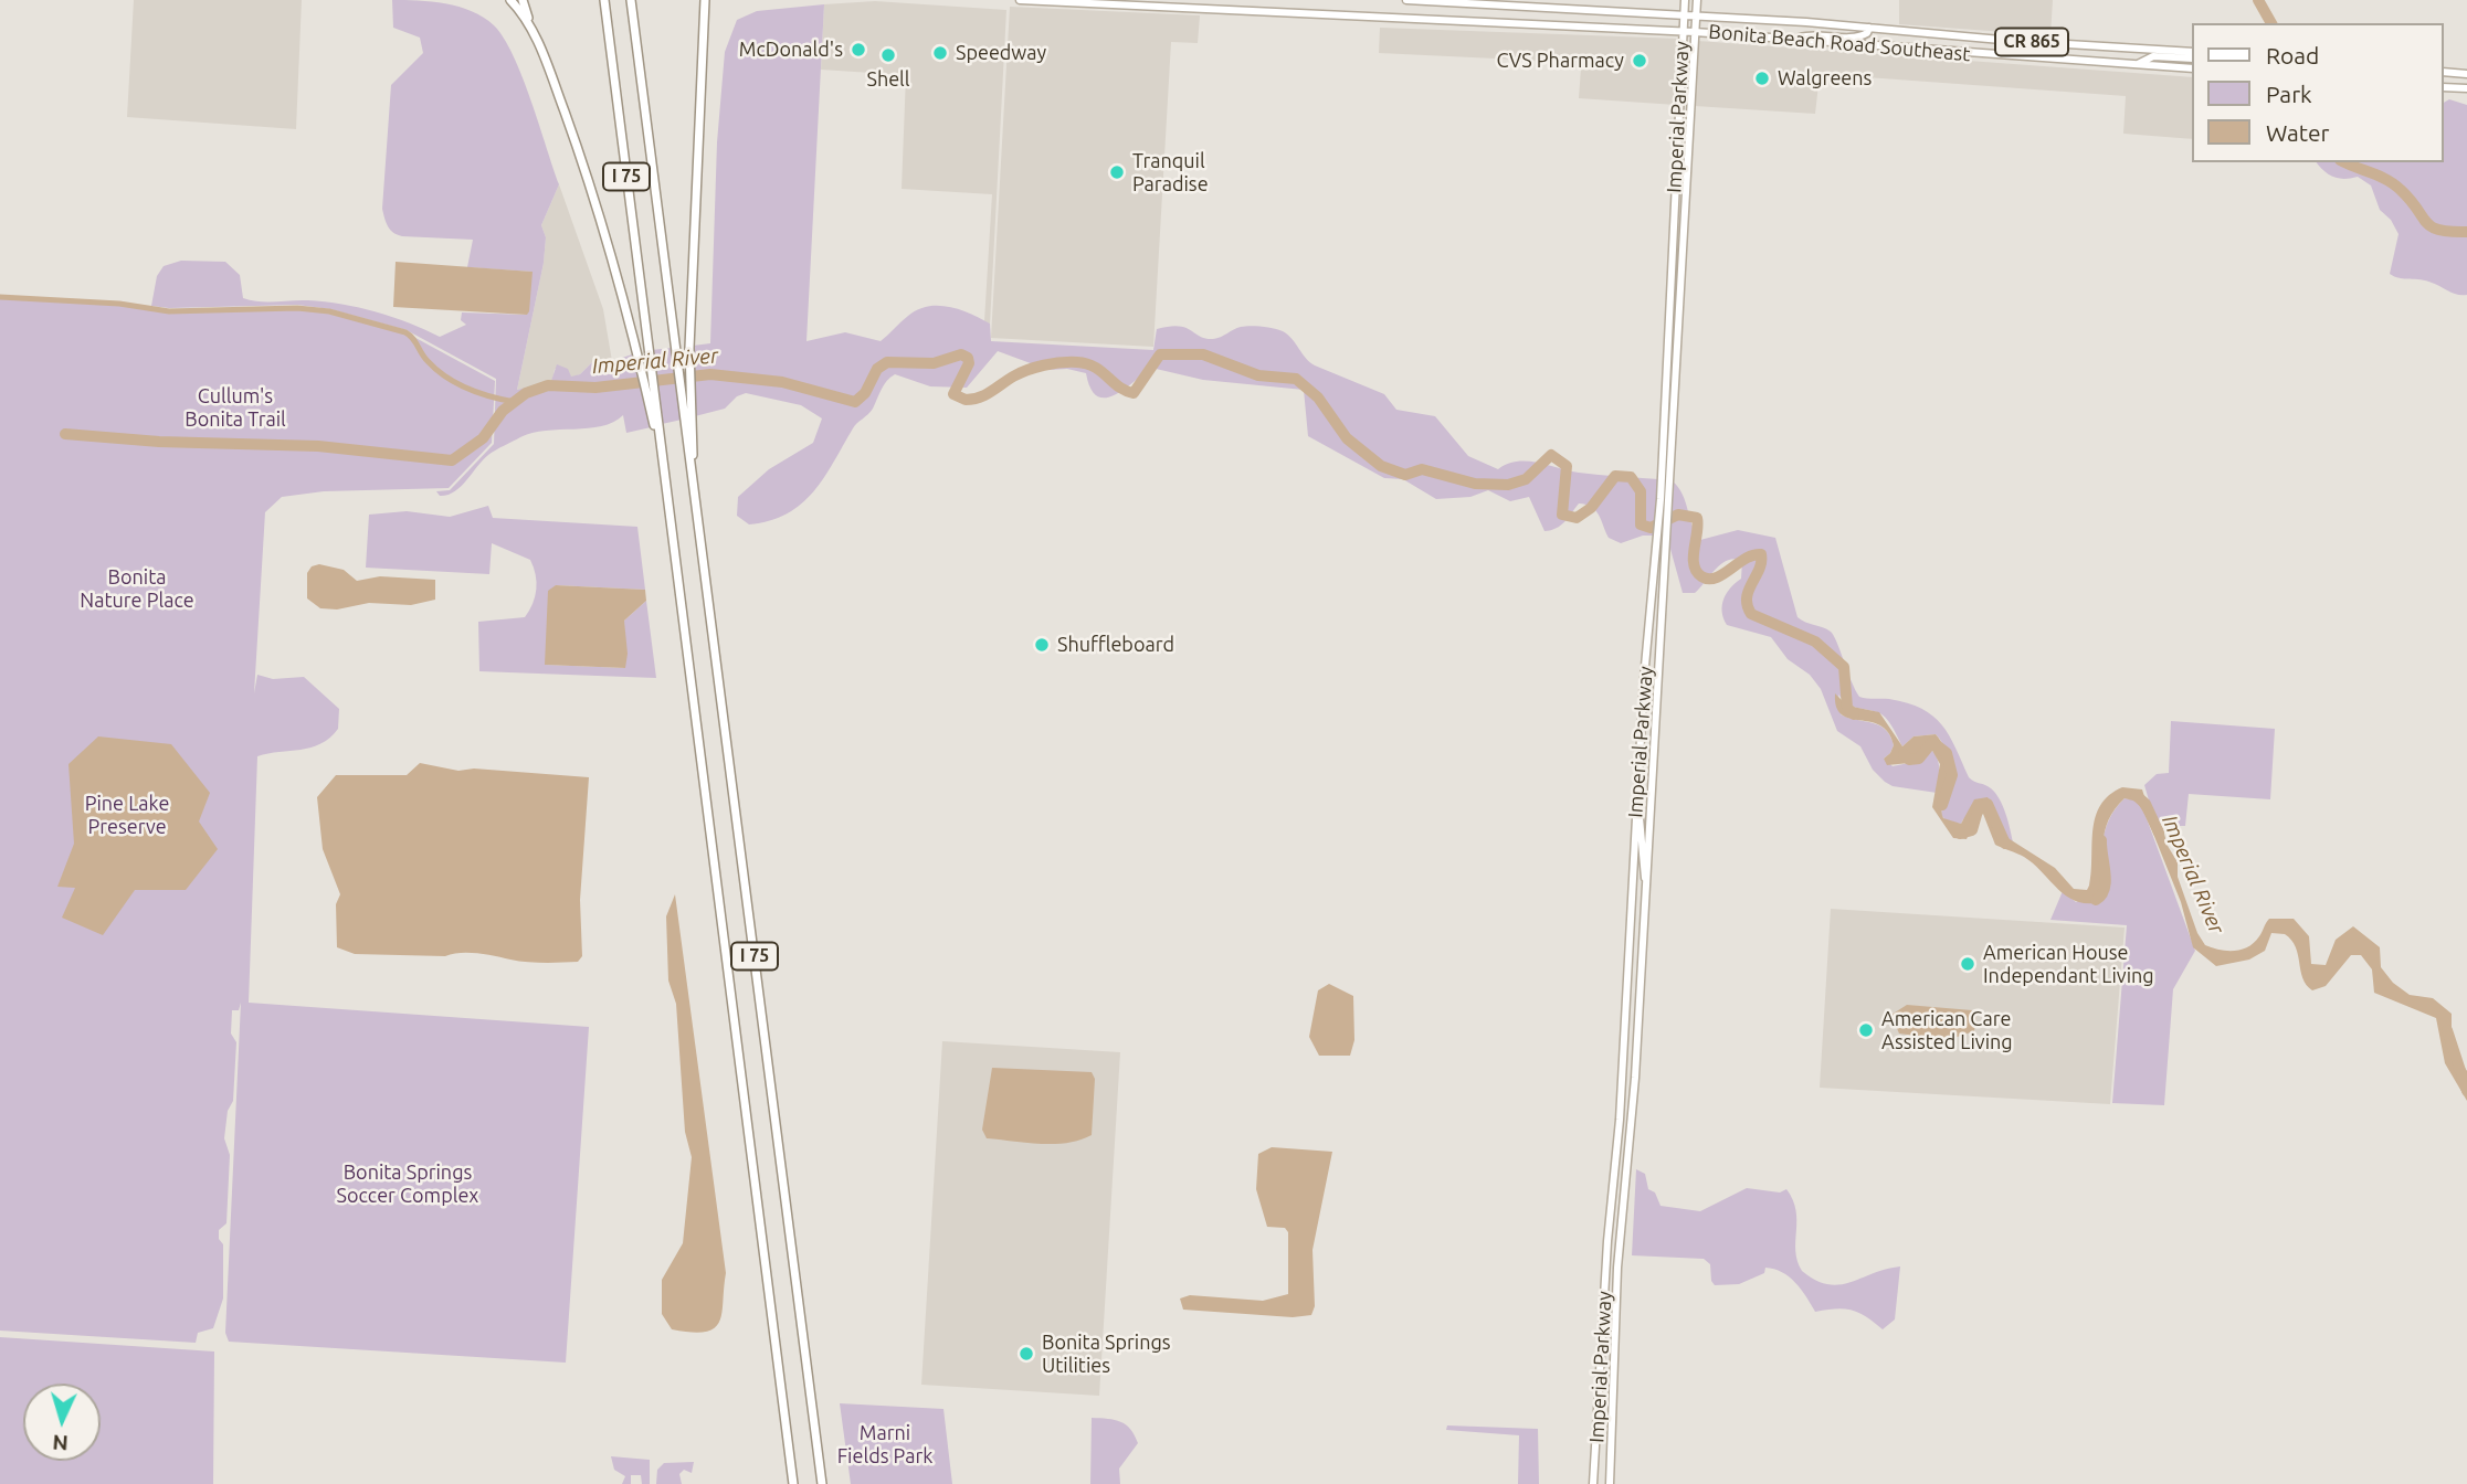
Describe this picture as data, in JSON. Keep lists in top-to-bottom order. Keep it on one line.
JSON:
{"streets":{"highway":["I 75"],"main road":["CR 865","Bonita Beach Road Southeast","Imperial Parkway"]},"crossings":[["Bonita Beach Road Southeast","Imperial Parkway"]],"water":["Imperial River"],"parks":["Cullum's Bonita Trail","Bonita Nature Place","Pine Lake Preserve","Bonita Springs Soccer Complex","Marni Fields Park"],"places":["McDonald's","Speedway","Shell","CVS Pharmacy","Walgreens","Tranquil Paradise","Shuffleboard","American House Independant Living","American Care Assisted Living","Bonita Springs Utilities"],"legend":["Road","Park","Water"],"north":"bottom"}
